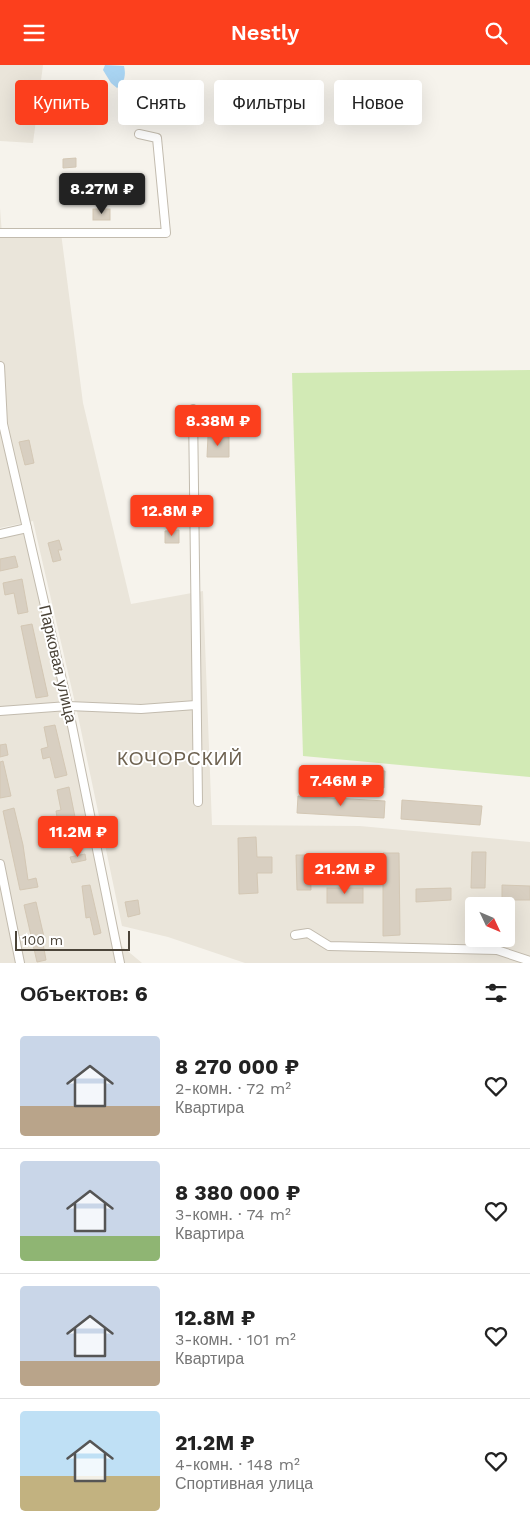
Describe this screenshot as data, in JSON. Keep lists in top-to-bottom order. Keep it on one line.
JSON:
{"streets":{"street":["Парковая улица"]},"districts":["КОЧОРСКИЙ"],"scale_bar":"100 m","north":"bottom right","page":{"header":"Nestly","chip":["Купить","Снять","Фильтры","Новое"],"price":["8.27M ₽","8.38M ₽","12.8M ₽","7.46M ₽","11.2M ₽","21.2M ₽"],"scale":"100 m","heading":"Объектов: 6","list":[{"name":"8 270 000 ₽","note":"2-комн. · 72 m² · Квартира"},{"name":"8 380 000 ₽","note":"3-комн. · 74 m² · Квартира"},{"name":"12.8M ₽","note":"3-комн. · 101 m² · Квартира"},{"name":"21.2M ₽","note":"4-комн. · 148 m² · Спортивная улица"}]}}
